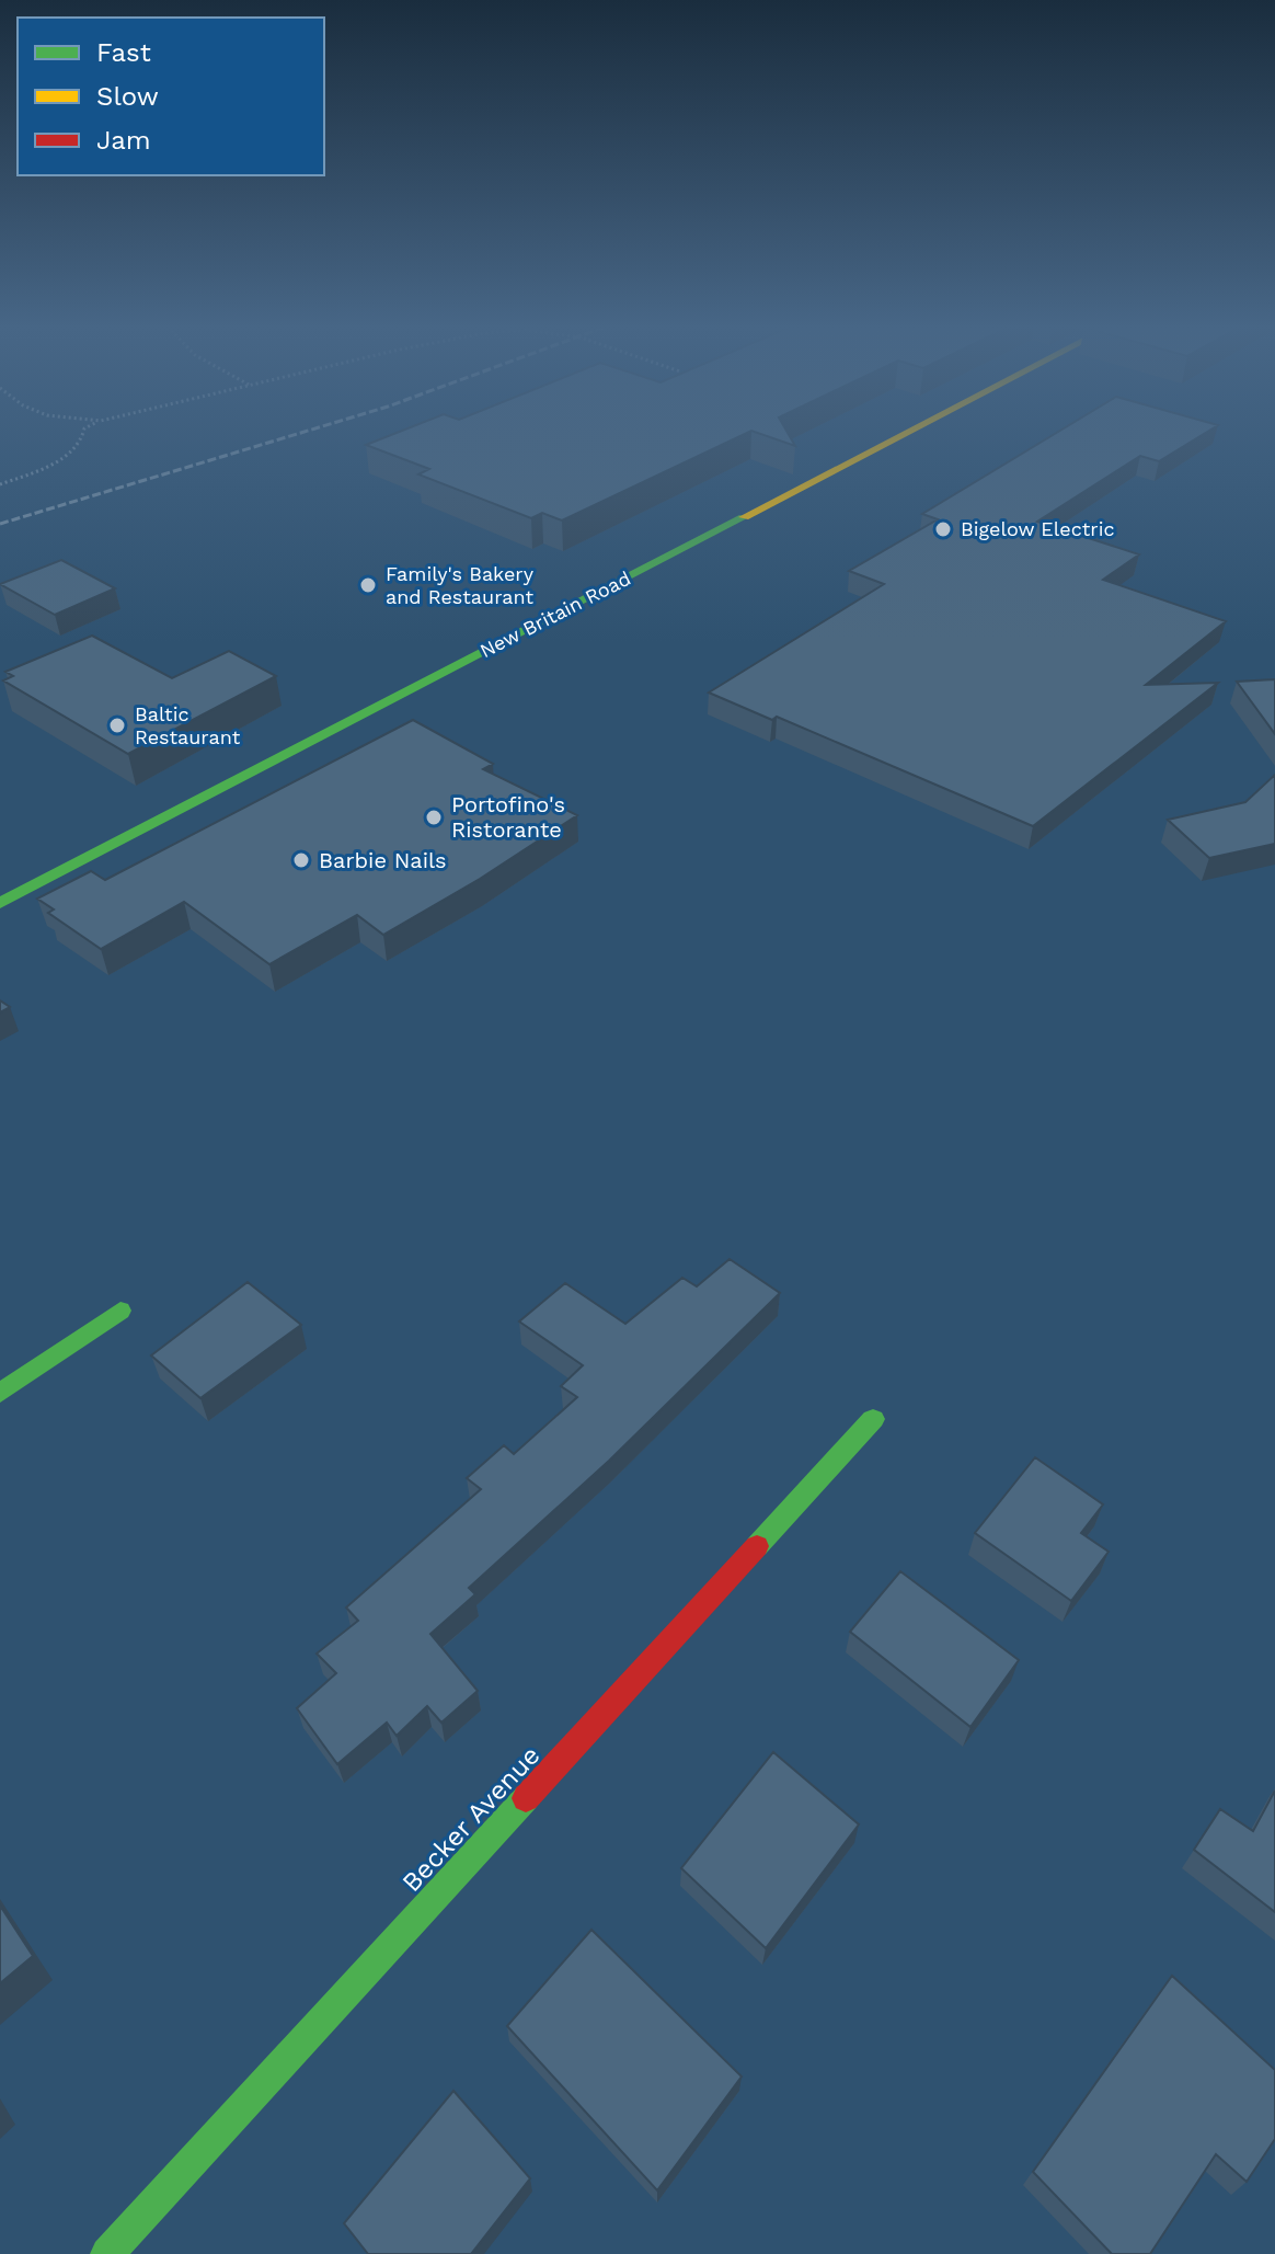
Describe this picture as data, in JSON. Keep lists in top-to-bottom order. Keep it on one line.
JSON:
{"streets":{"main road":["New Britain Road","Becker Avenue"]},"places":["Bigelow Electric","Family's Bakery and Restaurant","Baltic Restaurant","Portofino's Ristorante","Barbie Nails"],"legend":["Fast","Slow","Jam"]}
